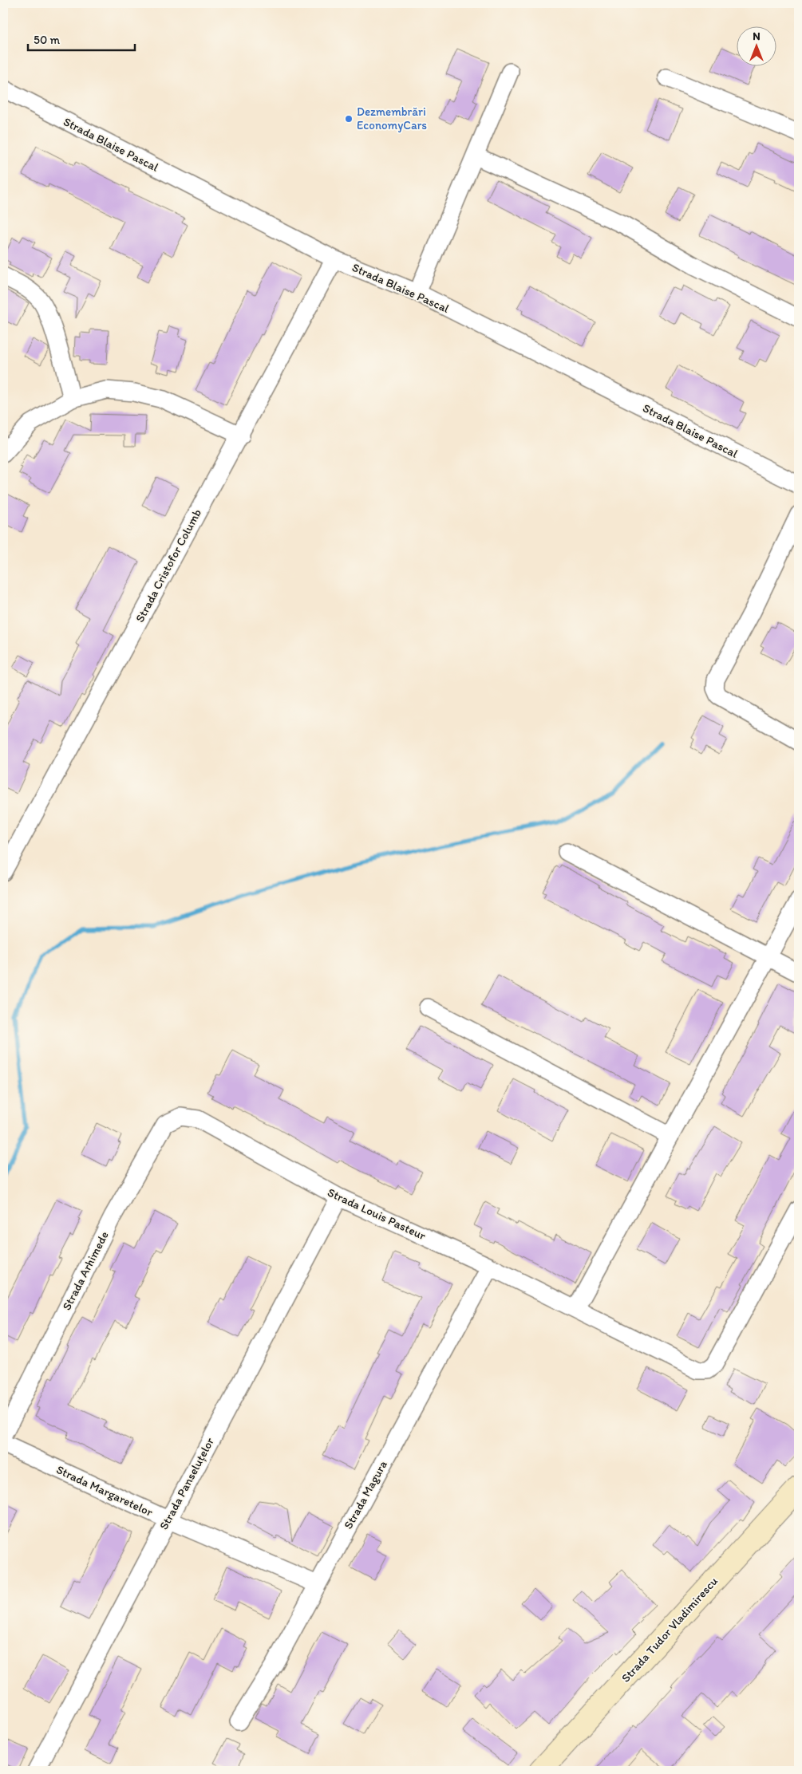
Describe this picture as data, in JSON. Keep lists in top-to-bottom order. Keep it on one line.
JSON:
{"streets":{"street":["Strada Blaise Pascal","Strada Cristofor Columb","Strada Louis Pasteur","Strada Arhimede","Strada Panseluțelor","Strada Margaretelor","Strada Magura","Strada Tudor Vladimirescu"]},"crossings":[["Strada Blaise Pascal","Strada Cristofor Columb"],["Strada Louis Pasteur","Strada Arhimede"],["Strada Louis Pasteur","Strada Panseluțelor"],["Strada Louis Pasteur","Strada Magura"],["Strada Panseluțelor","Strada Margaretelor"],["Strada Margaretelor","Strada Magura"]],"places":["Dezmembrări EconomyCars"],"scale_bar":"50 m","north":"top"}
